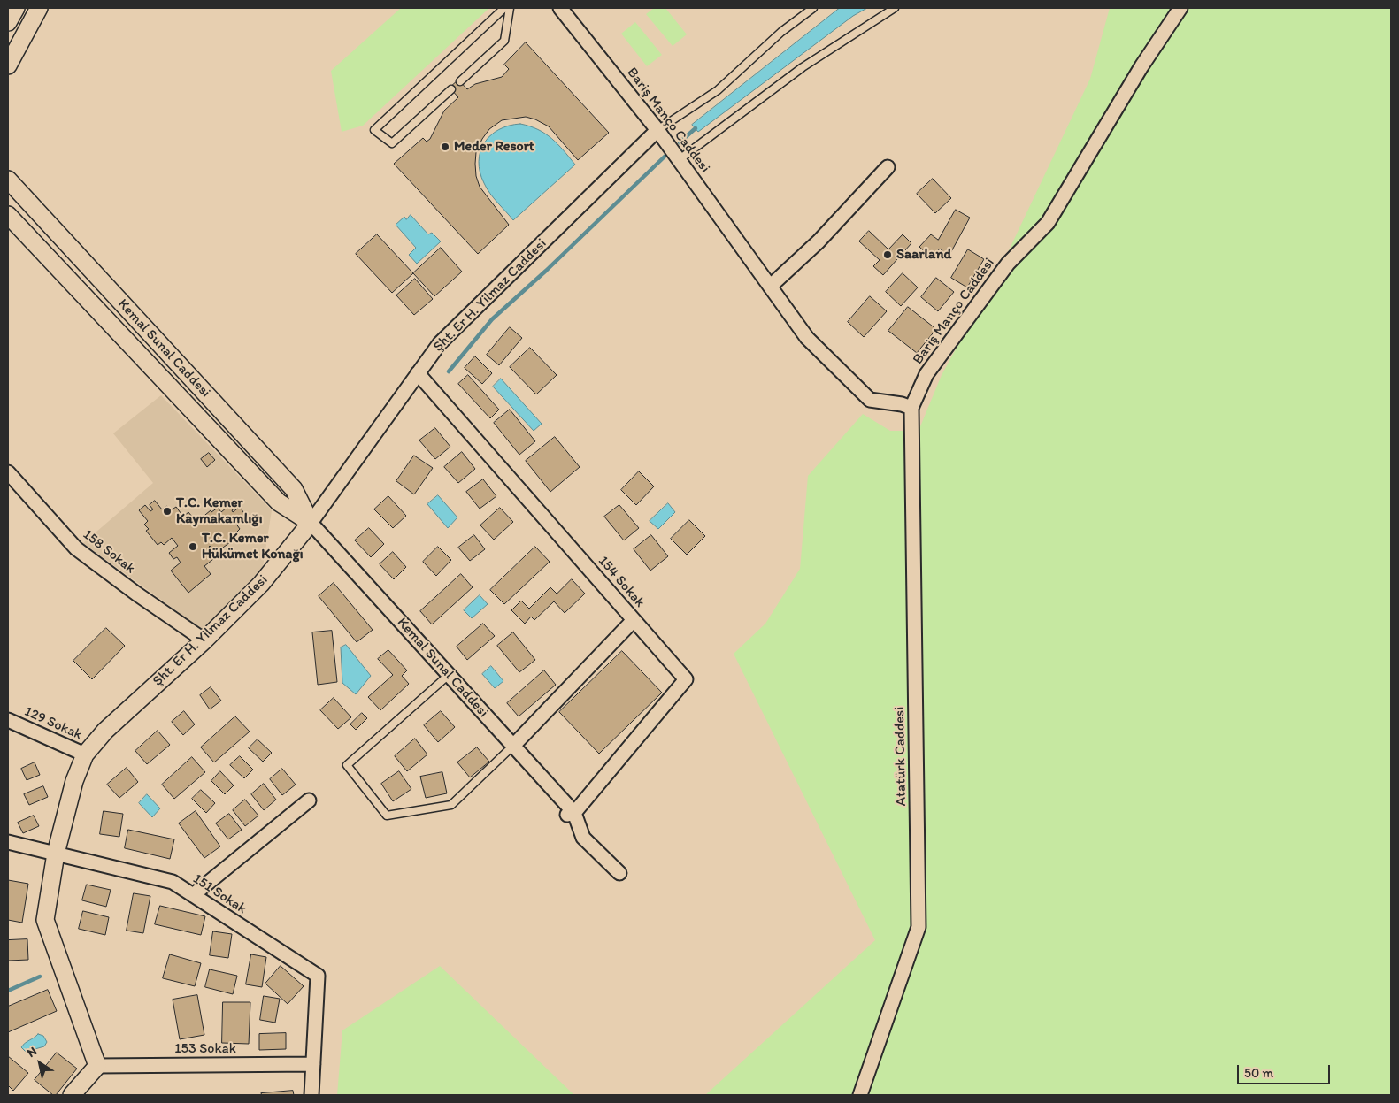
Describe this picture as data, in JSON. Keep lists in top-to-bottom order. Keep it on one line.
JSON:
{"streets":{"street":["Bariş Manço Caddesi","Şht. Er H. Yilmaz Caddesi","Kemal Sunal Caddesi","158 Sokak","154 Sokak","129 Sokak","Atatürk Caddesi","151 Sokak","153 Sokak"]},"crossings":[["Bariş Manço Caddesi","Şht. Er H. Yilmaz Caddesi"],["Bariş Manço Caddesi","Atatürk Caddesi"],["Şht. Er H. Yilmaz Caddesi","Kemal Sunal Caddesi"],["Şht. Er H. Yilmaz Caddesi","158 Sokak"],["Şht. Er H. Yilmaz Caddesi","154 Sokak"],["Şht. Er H. Yilmaz Caddesi","129 Sokak"],["Şht. Er H. Yilmaz Caddesi","151 Sokak"],["Şht. Er H. Yilmaz Caddesi","153 Sokak"],["Kemal Sunal Caddesi","154 Sokak"],["151 Sokak","153 Sokak"]],"places":["Meder Resort","Saarland","T.C. Kemer Kaymakamlığı","T.C. Kemer Hükümet Konağı"],"scale_bar":"50 m","north":"top left"}
